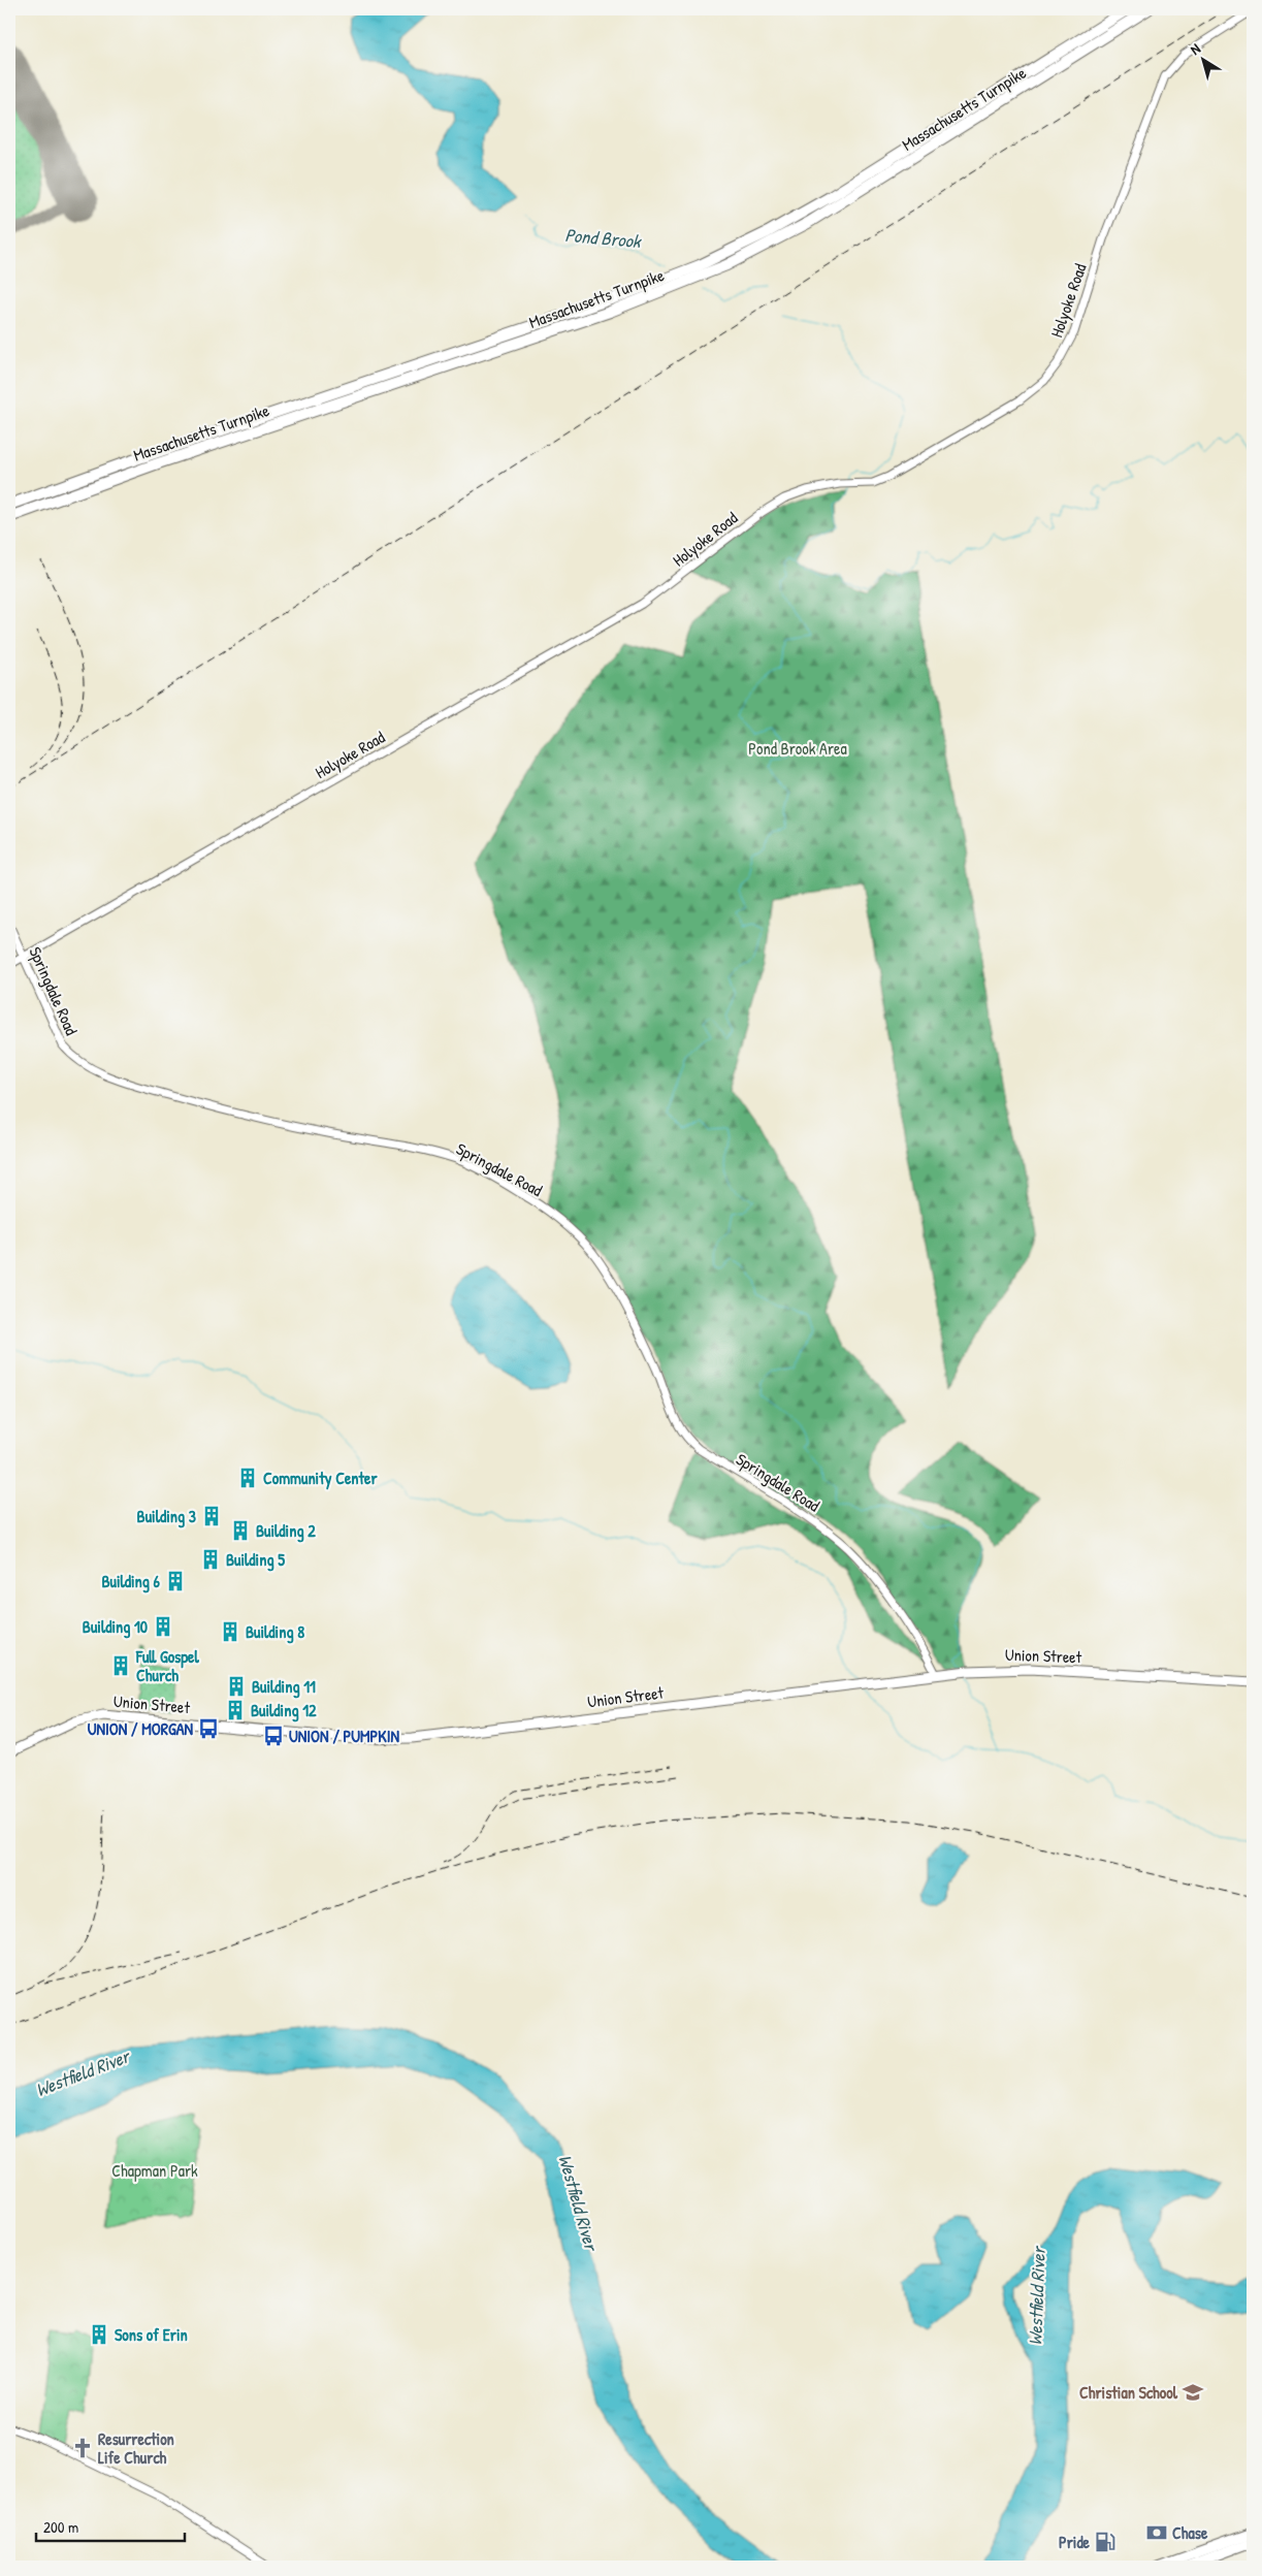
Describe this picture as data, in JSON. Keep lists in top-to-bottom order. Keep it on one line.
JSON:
{"streets":{"highway":["Massachusetts Turnpike"],"main road":["Union Street"],"street":["Holyoke Road","Springdale Road"]},"crossings":[["Holyoke Road","Springdale Road"],["Springdale Road","Union Street"]],"water":["Pond Brook","Westfield River"],"parks":["Pond Brook Area","Chapman Park"],"places":{"building":["Community Center","Building 3","Building 2","Building 5","Building 6","Building 10","Building 8","Full Gospel Church","Building 11","Building 12","Sons of Erin"],"bus stop":["UNION / MORGAN","UNION / PUMPKIN"],"school or university":["Christian School"],"church":["Resurrection Life Church"],"bank":["Chase"],"fuel station":["Pride"]},"scale_bar":"200 m","north":"top left"}
